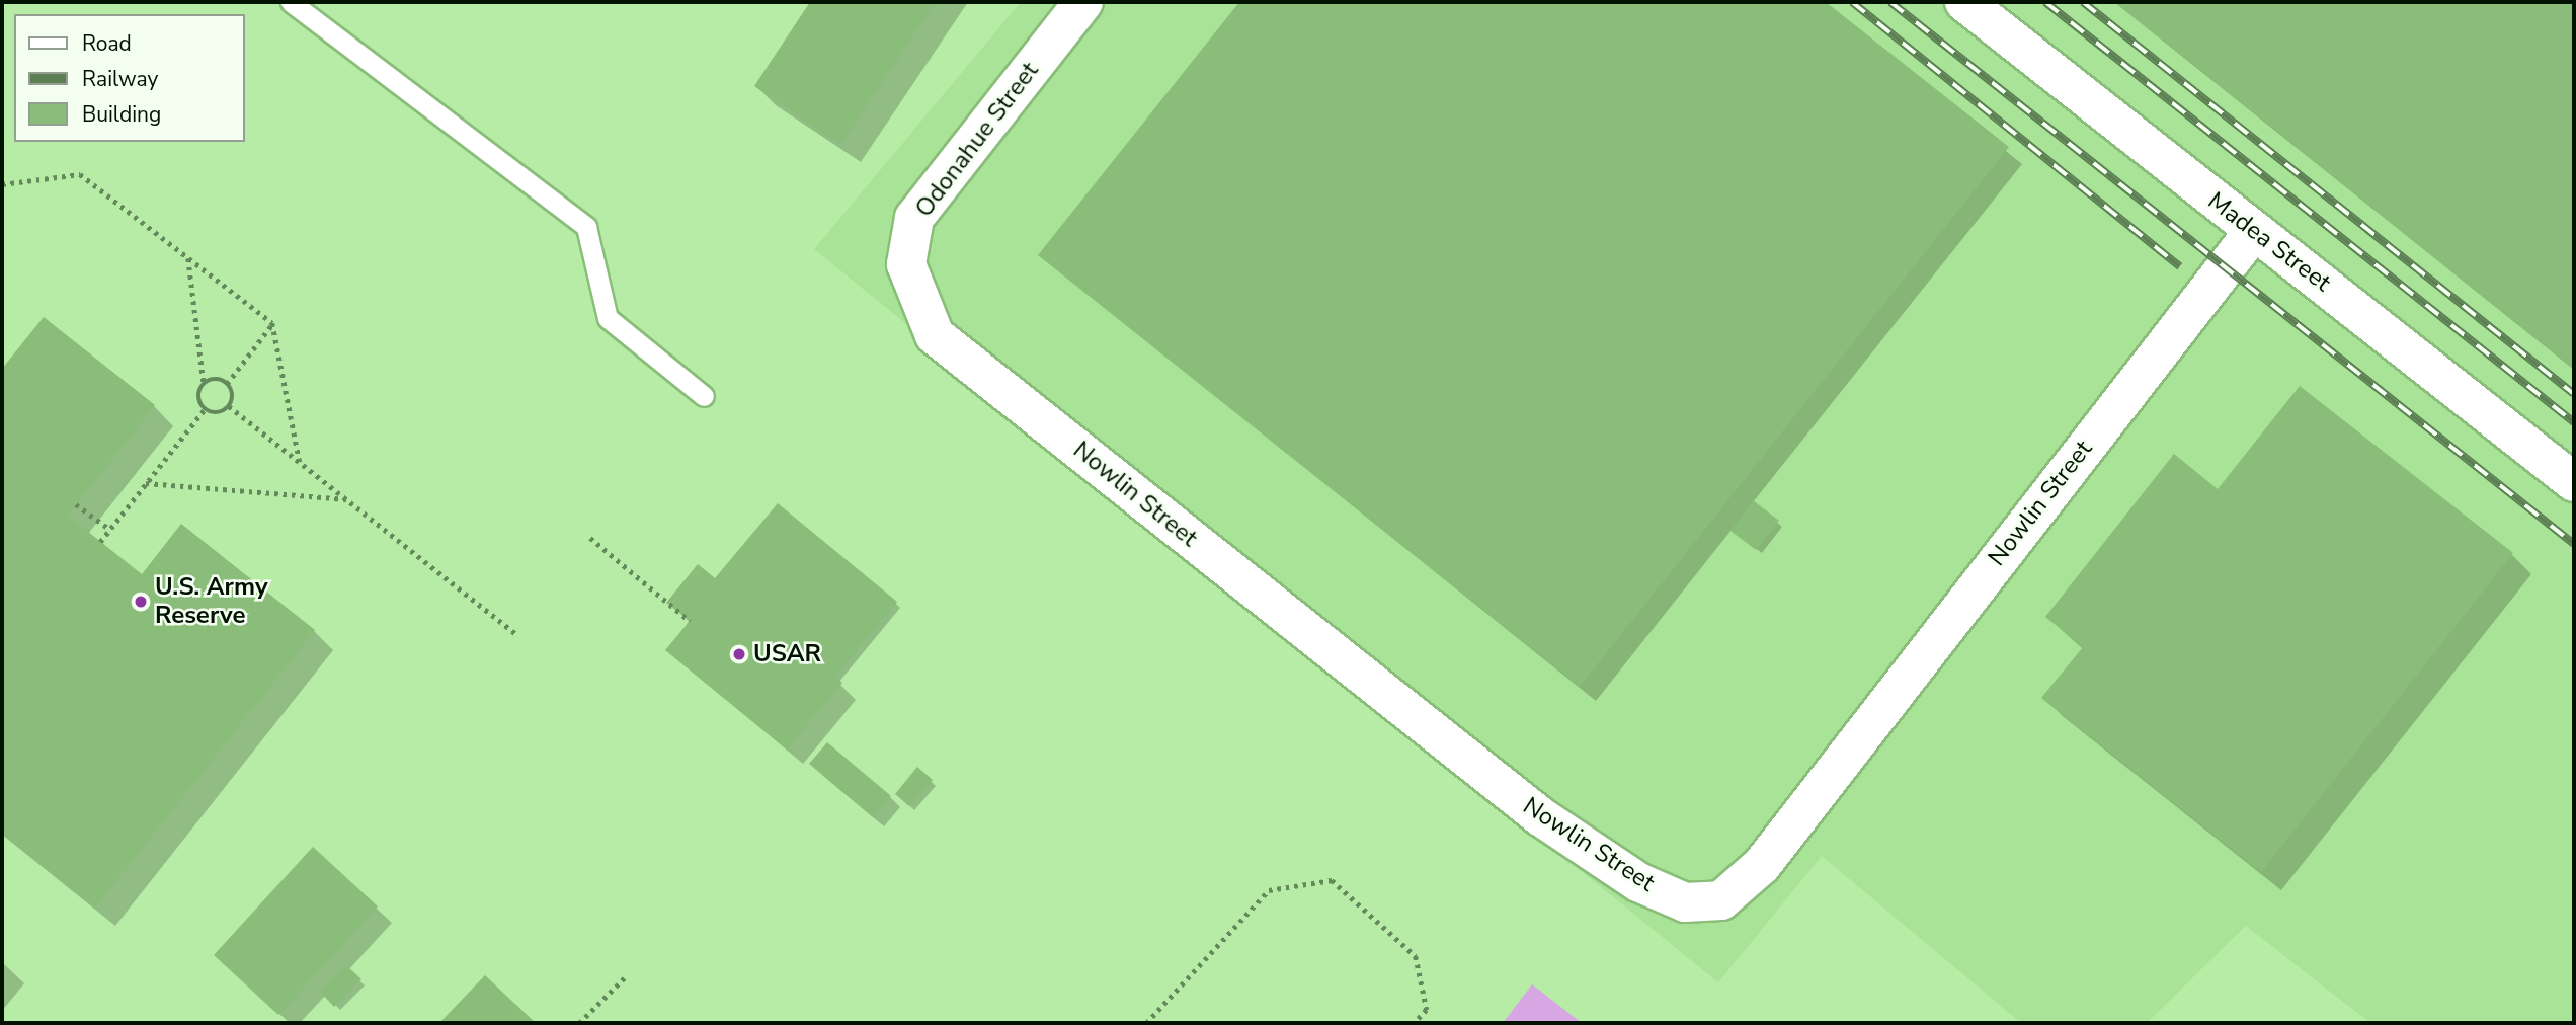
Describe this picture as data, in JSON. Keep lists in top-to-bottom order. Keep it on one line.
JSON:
{"streets":{"street":["Odonahue Street","Madea Street","Nowlin Street"]},"crossings":[["Odonahue Street","Nowlin Street"],["Madea Street","Nowlin Street"]],"places":["U.S. Army Reserve","USAR"],"legend":["Road","Railway","Building"]}
